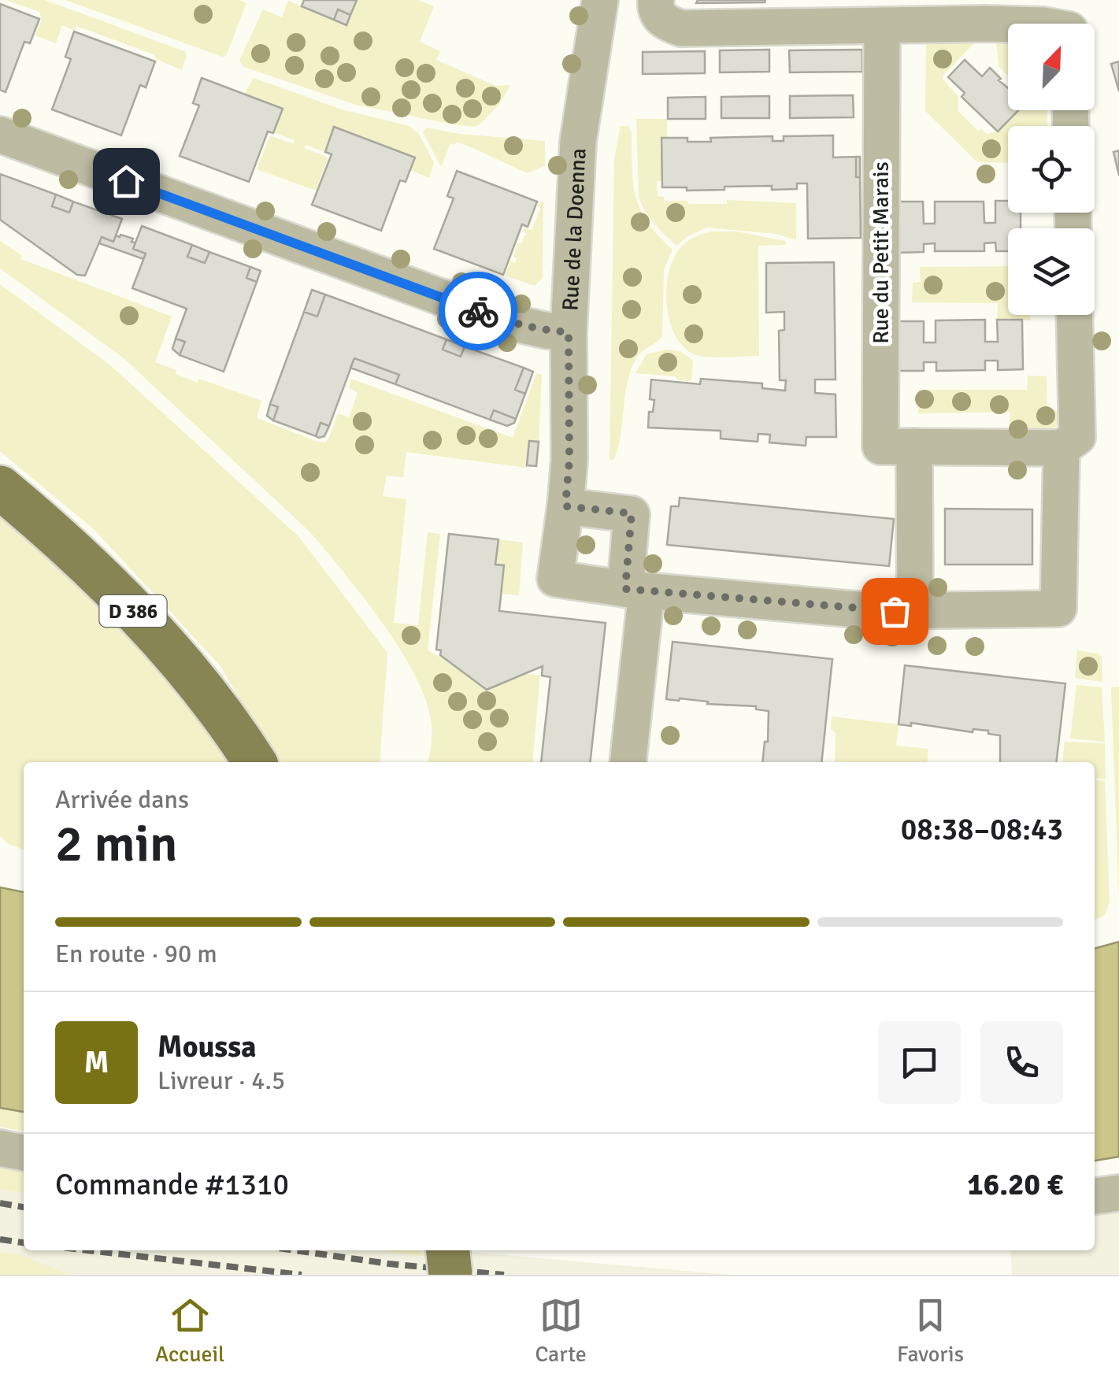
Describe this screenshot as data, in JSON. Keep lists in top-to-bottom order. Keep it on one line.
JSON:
{"streets":{"main road":["D 386"],"street":["Rue de la Doenna","Rue du Petit Marais"]},"crossings":[["Rue de la Doenna","Rue du Petit Marais"]],"north":"top right","page":{"heading":["2 min","Arrivée dans","08:38–08:43"],"panel":["Moussa","Livreur · 4.5","Commande #1310","16.20 €"],"bar":"En route · 90 m","round":"M","tabs":["Accueil","Carte","Favoris"]}}
